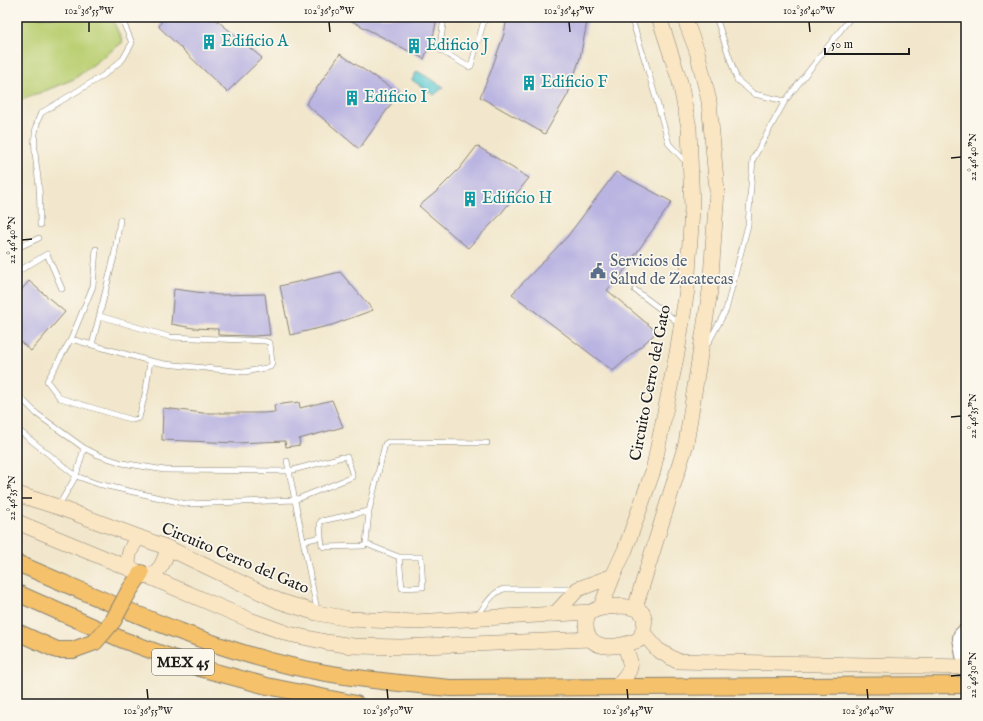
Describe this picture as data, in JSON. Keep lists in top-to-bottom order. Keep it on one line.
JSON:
{"streets":{"main road":["MEX 45"],"street":["Circuito Cerro del Gato"]},"places":{"building":["Edificio A","Edificio J","Edificio F","Edificio I","Edificio H"],"public building":["Servicios de Salud de Zacatecas"]},"scale_bar":"50 m","coordinates":["102°36'55\"W","102°36'50\"W","102°36'45\"W","102°36'40\"W","22°46'40\"N","22°46'35\"N","22°46'30\"N"]}
